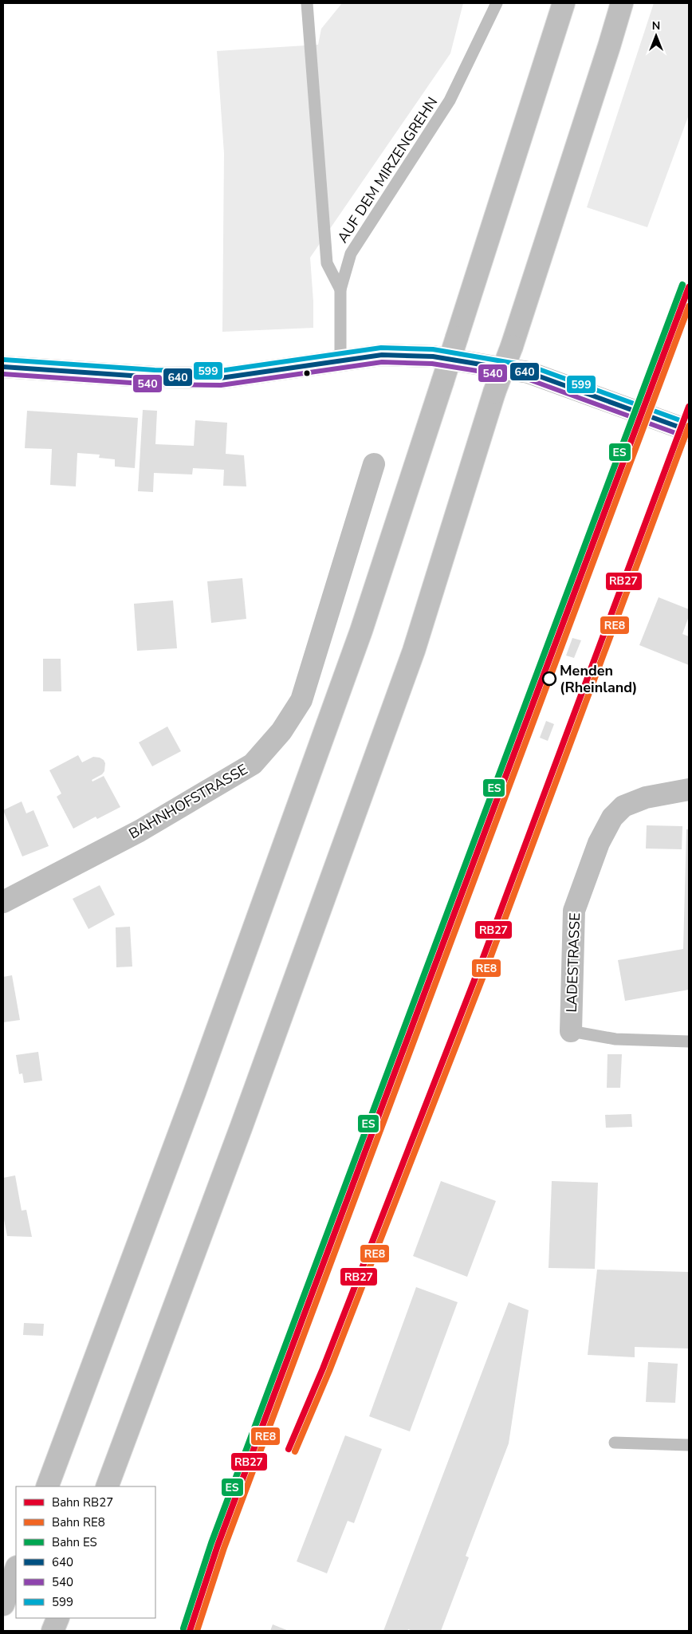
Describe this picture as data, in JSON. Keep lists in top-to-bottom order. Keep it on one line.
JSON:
{"streets":{"main road":["BAHNHOFSTRASSE","LADESTRASSE"],"lane":["AUF DEM MIRZENGREHN"]},"places":["Menden (Rheinland)"],"lines":["rail line ES","rail line RB27","rail line RE8","transit line 599","transit line 640","transit line 540"],"legend":["Bahn RB27","Bahn RE8","Bahn ES","640","540","599"],"north":"top"}
